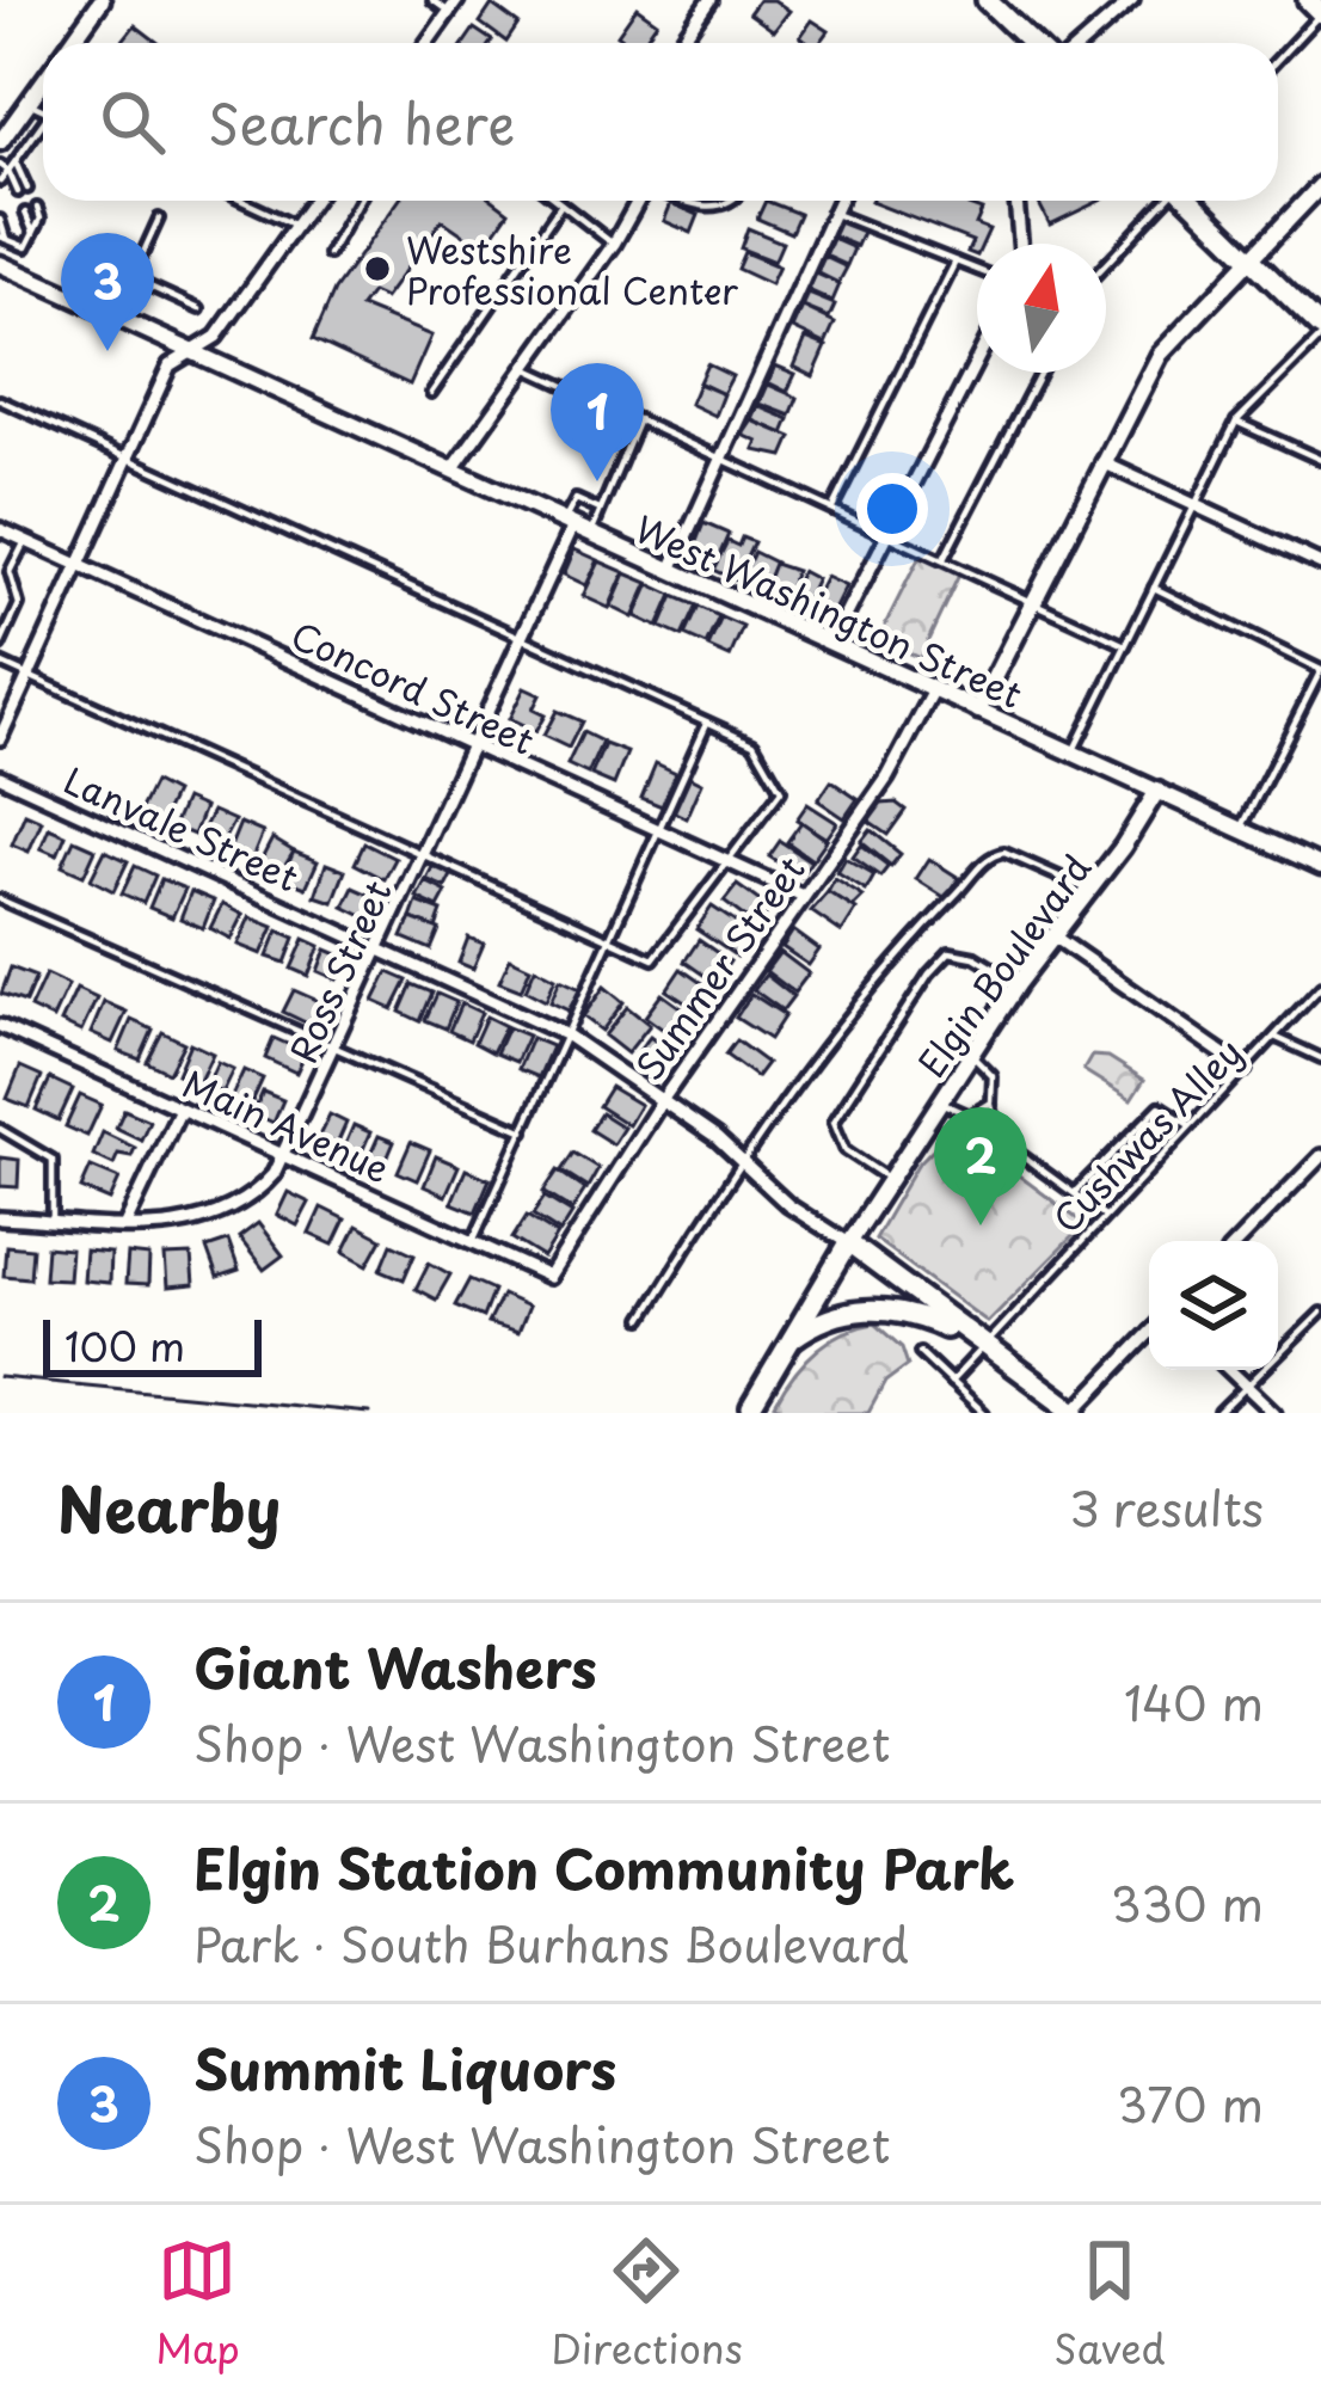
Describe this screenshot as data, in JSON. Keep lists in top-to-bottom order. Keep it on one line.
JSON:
{"streets":{"street":["West Washington Street","Concord Street","Lanvale Street","Elgin Boulevard","Summer Street","Ross Street","Main Avenue"],"lane":["Cushwas Alley"]},"crossings":[["West Washington Street","Elgin Boulevard"],["West Washington Street","Summer Street"],["West Washington Street","Ross Street"],["Concord Street","Summer Street"],["Concord Street","Ross Street"],["Lanvale Street","Elgin Boulevard"],["Lanvale Street","Summer Street"],["Lanvale Street","Ross Street"],["Summer Street","Main Avenue"],["Ross Street","Main Avenue"]],"places":["Westshire Professional Center"],"scale_bar":"100 m","north":"top","page":{"search":"Search here","pins":["3","1","2"],"scale":"100 m","heading":["Nearby","3 results"],"list":[{"mark":"1","name":"Giant Washers","note":"Shop · West Washington Street","value":"140 m"},{"mark":"2","name":"Elgin Station Community Park","note":"Park · South Burhans Boulevard","value":"330 m"},{"mark":"3","name":"Summit Liquors","note":"Shop · West Washington Street","value":"370 m"}],"nav":["Map","Directions","Saved"]}}
